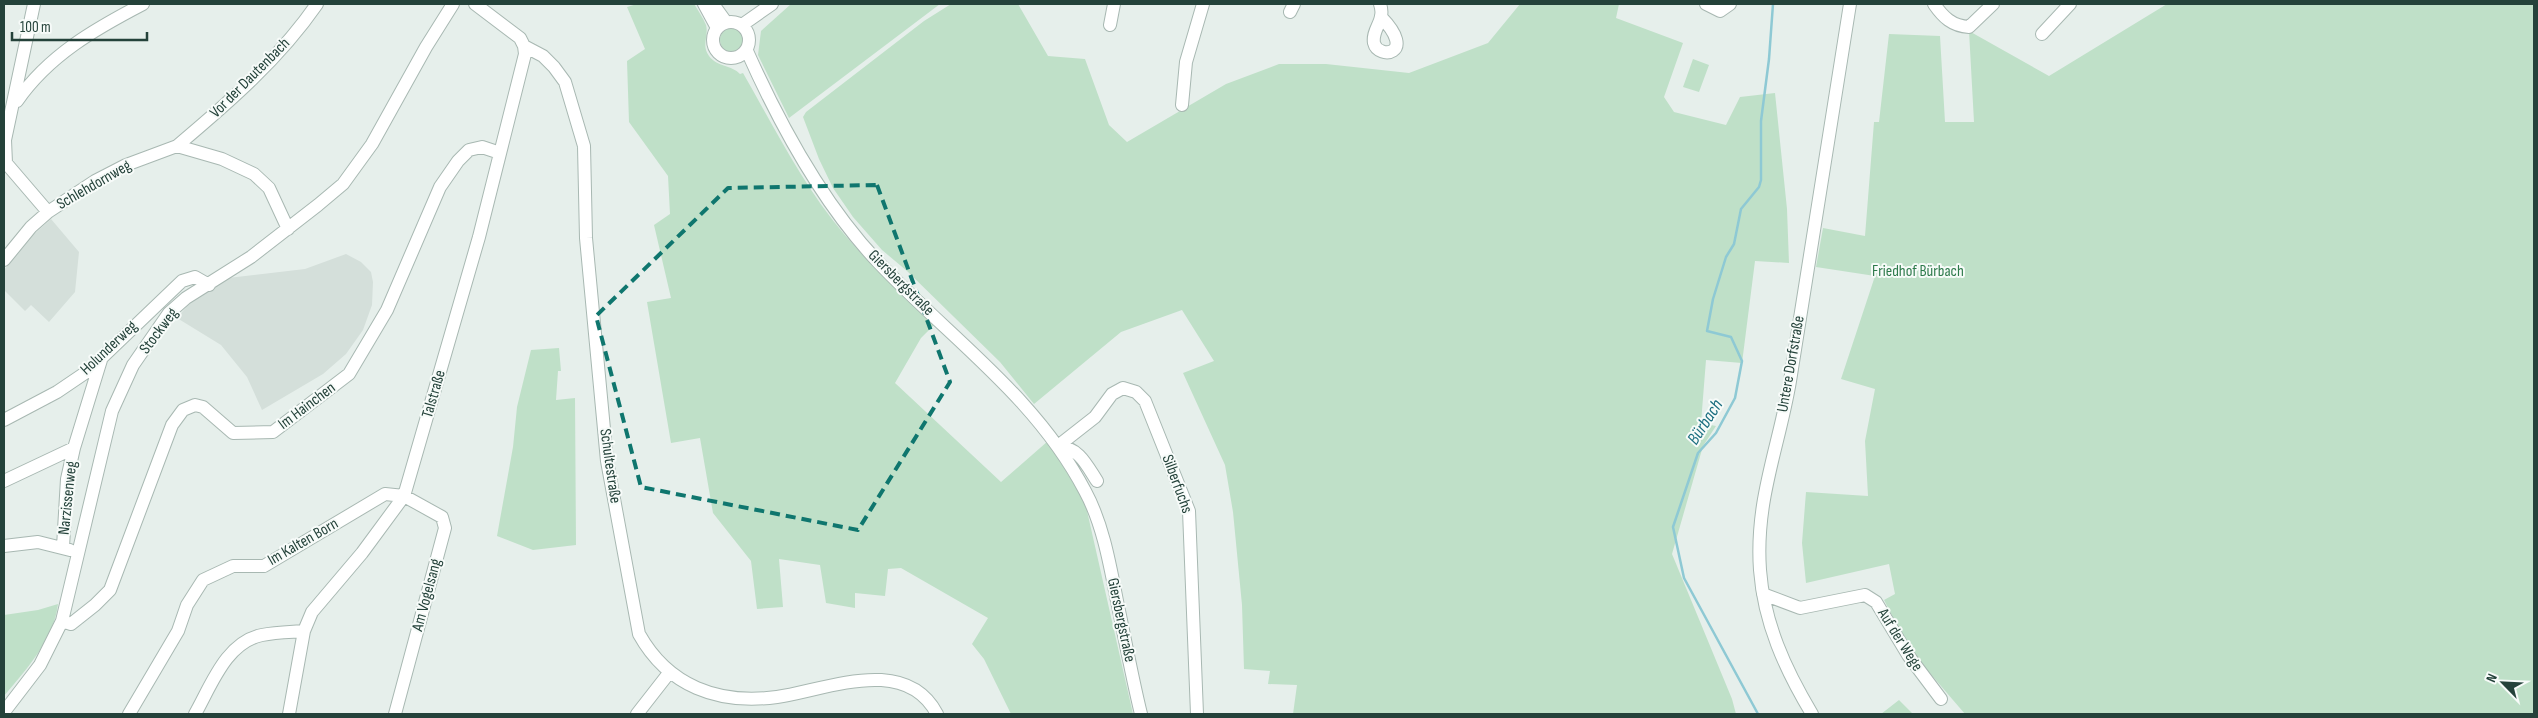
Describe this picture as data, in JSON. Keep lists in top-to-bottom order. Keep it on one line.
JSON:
{"streets":{"street":["Vor der Dautenbach","Schlehdornweg","Giersbergstraße","Stockweg","Holunderweg","Untere Dorfstraße","Talstraße","Im Hainchen","Schultestraße","Silberfuchs","Narzissenweg","Im Kalten Born","Am Vogelsang","Auf der Wege"]},"crossings":[["Vor der Dautenbach","Schlehdornweg"],["Giersbergstraße","Silberfuchs"],["Stockweg","Holunderweg"],["Stockweg","Im Hainchen"],["Holunderweg","Narzissenweg"],["Untere Dorfstraße","Auf der Wege"],["Talstraße","Im Hainchen"],["Talstraße","Schultestraße"],["Talstraße","Im Kalten Born"],["Talstraße","Am Vogelsang"],["Im Kalten Born","Am Vogelsang"]],"water":["Bürbach"],"parks":["Friedhof Bürbach"],"scale_bar":"100 m","north":"top left"}
